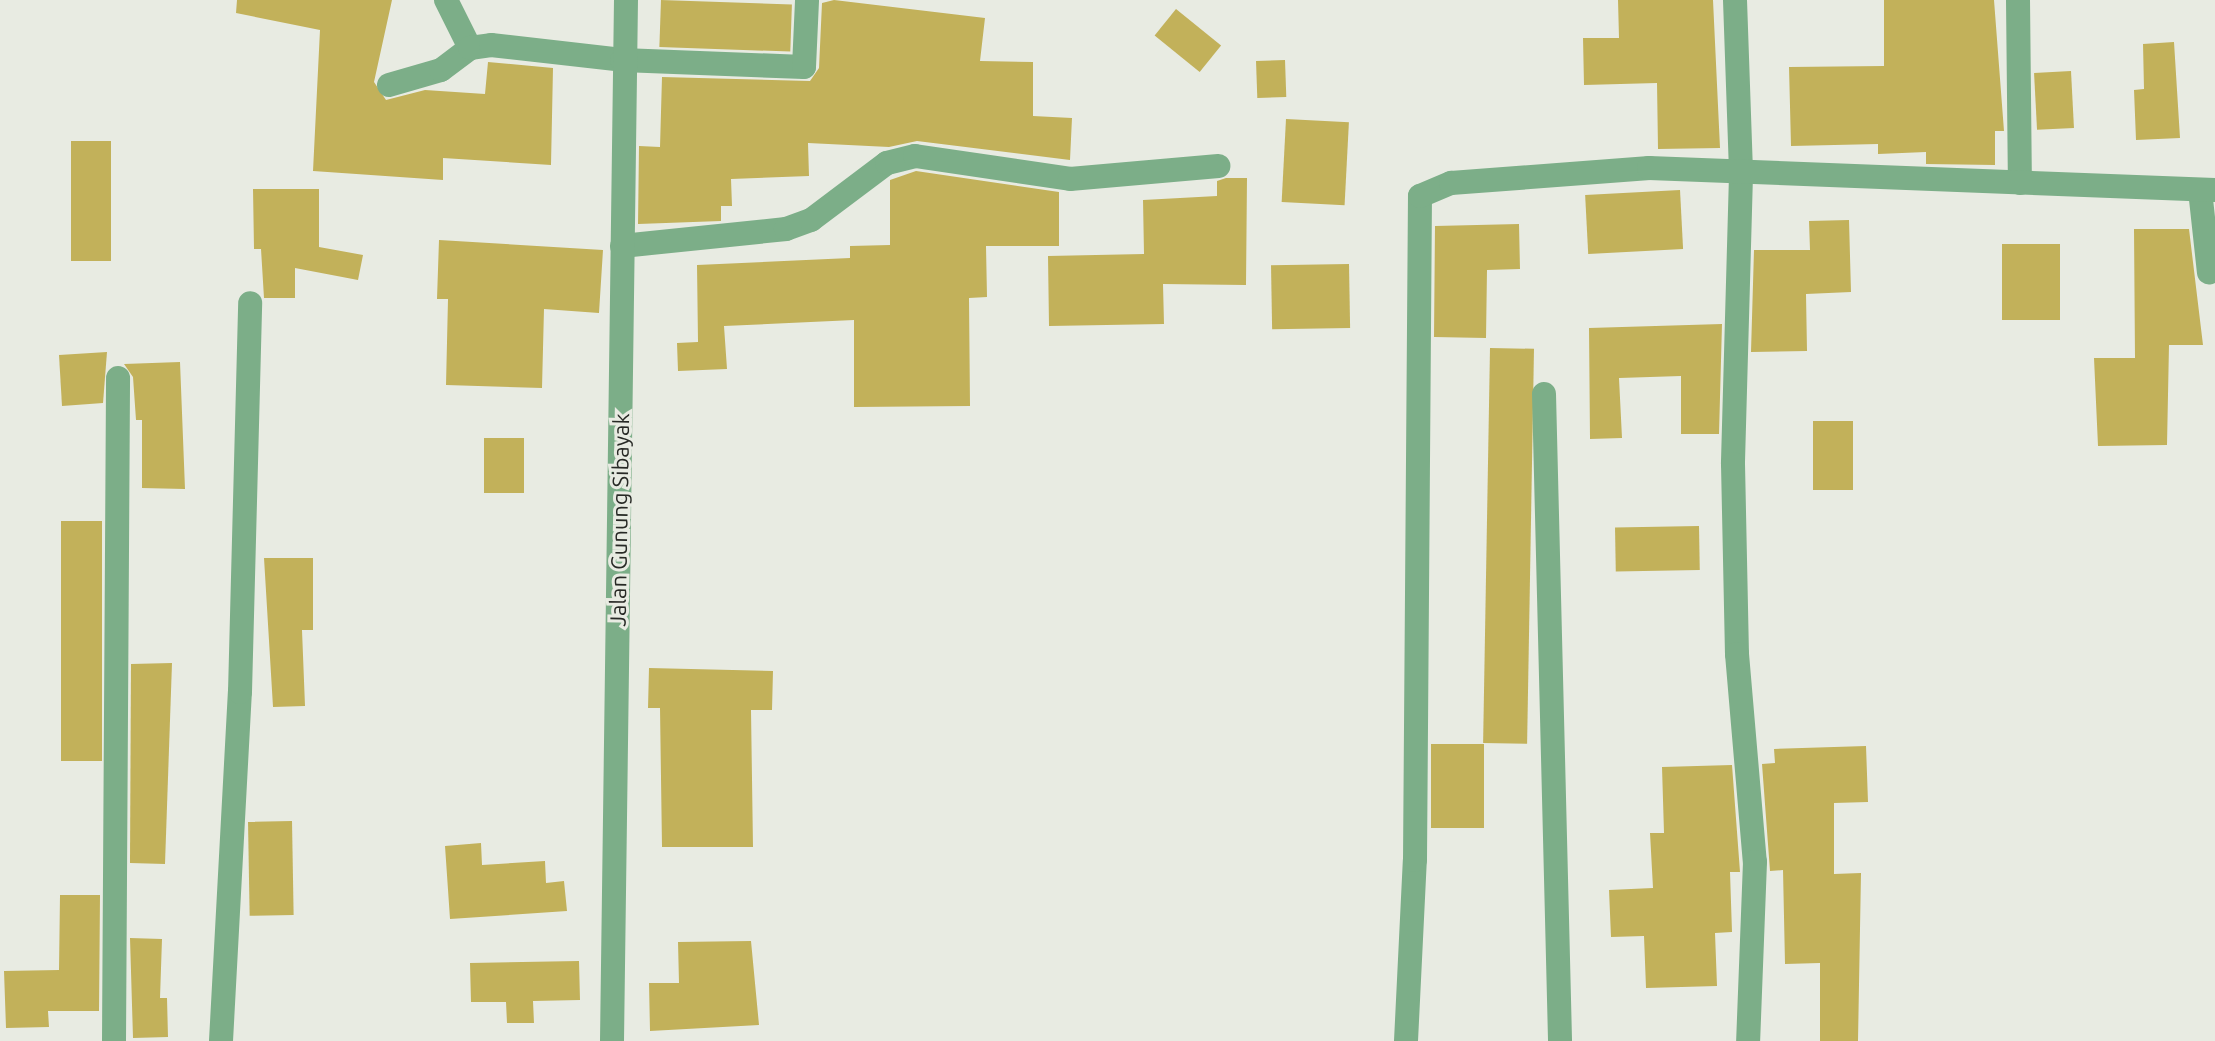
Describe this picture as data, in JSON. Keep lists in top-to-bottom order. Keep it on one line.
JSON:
{"streets":{"street":["Jalan Gunung Sibayak"]}}
